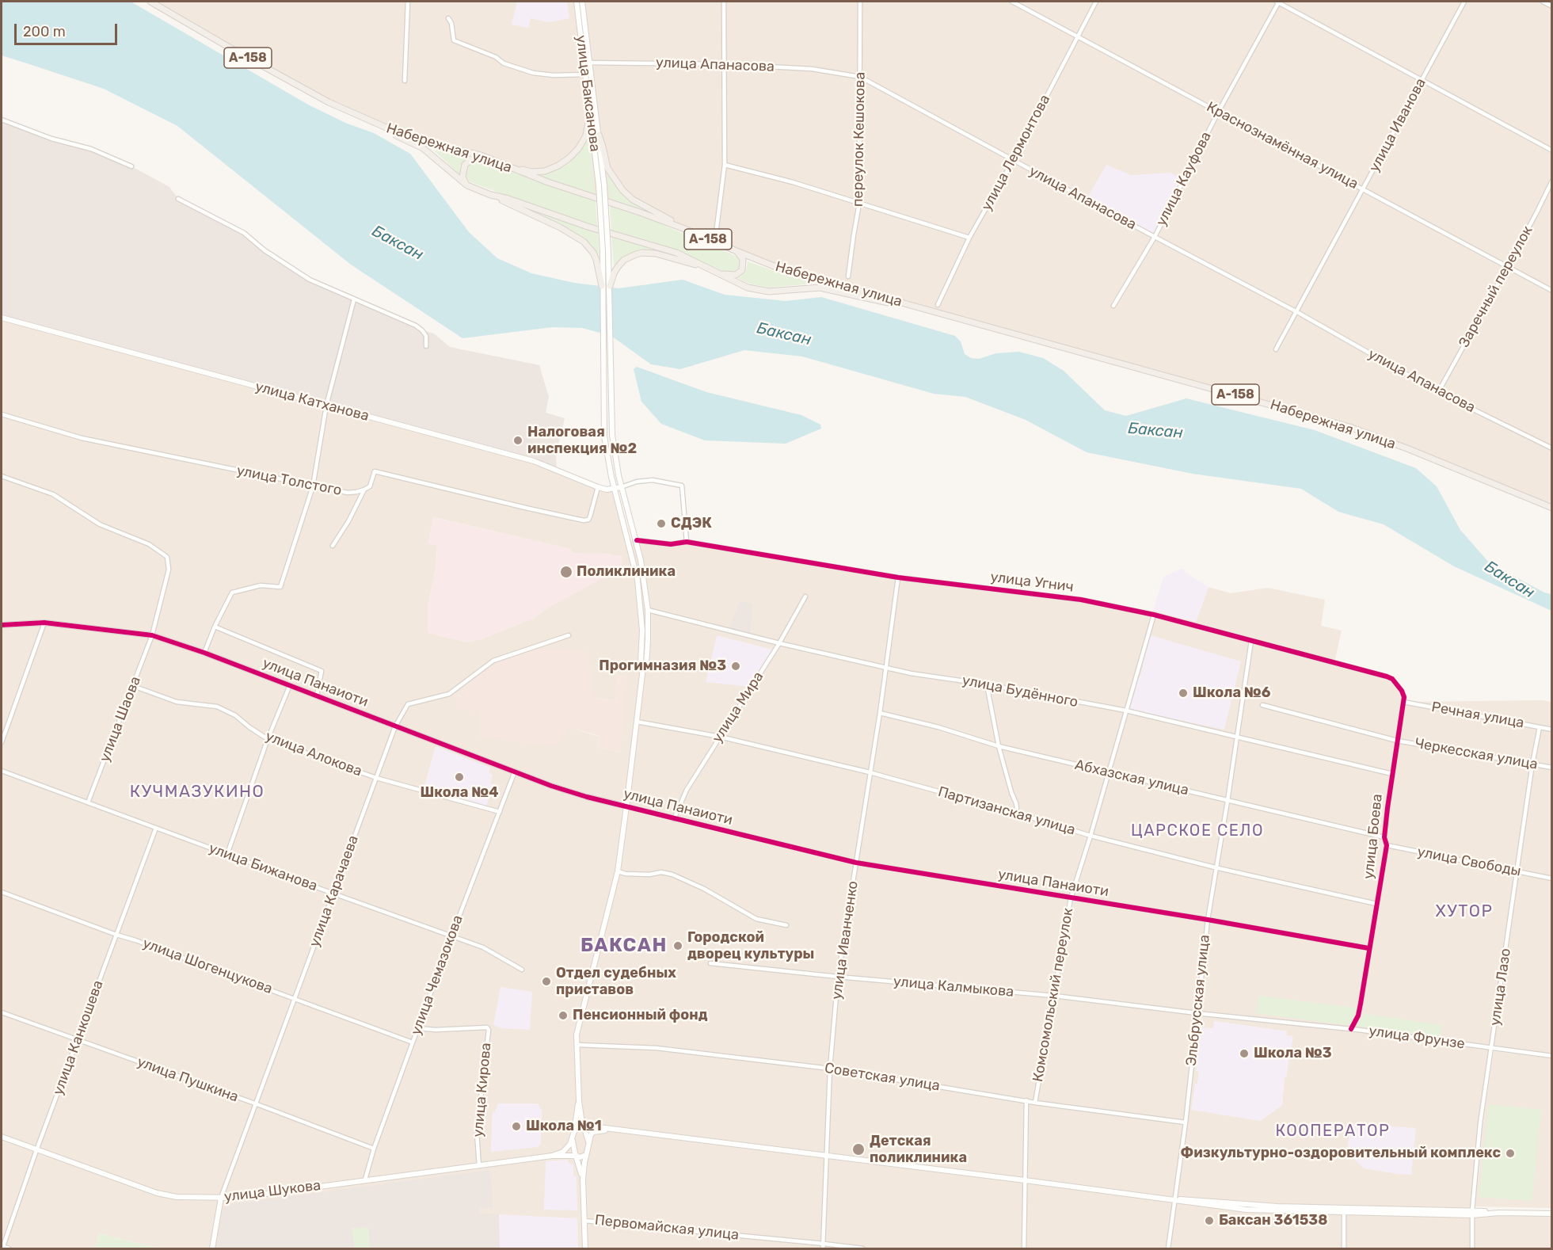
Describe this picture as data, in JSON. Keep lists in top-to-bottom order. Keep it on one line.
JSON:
{"streets":{"main road":["А-158","Набережная улица"],"street":["улица Апанасова","улица Баксанова","улица Иванова","переулок Кешокова","Краснознамённая улица","улица Лермонтова","улица Кауфова","Заречный переулок","улица Катханова","улица Толстого","улица Угнич","улица Панаиоти","улица Будённого","улица Мира","Речная улица","улица Шаова","улица Алокова","Черкесская улица","Абхазская улица","Партизанская улица","улица Боева","улица Свободы","улица Бижанова","улица Карачаева","улица Иванченко","улица Шогенцукова","улица Чемазокова","улица Калмыкова","улица Лазо","Комсомольский переулок","Эльбрусская улица","улица Канкошева","улица Фрунзе","Советская улица","улица Пушкина","улица Кирова","улица Шукова","Первомайская улица"]},"crossings":[["А-158","Набережная улица"],["улица Апанасова","улица Баксанова"],["улица Апанасова","улица Иванова"],["улица Апанасова","переулок Кешокова"],["улица Апанасова","улица Лермонтова"],["улица Апанасова","улица Кауфова"],["улица Апанасова","Заречный переулок"],["улица Иванова","Краснознамённая улица"],["Краснознамённая улица","улица Лермонтова"],["Краснознамённая улица","улица Кауфова"],["Краснознамённая улица","Заречный переулок"],["улица Угнич","Речная улица"],["улица Угнич","улица Боева"],["улица Угнич","улица Иванченко"],["улица Угнич","Комсомольский переулок"],["улица Угнич","Эльбрусская улица"],["улица Панаиоти","улица Мира"],["улица Панаиоти","улица Шаова"],["улица Панаиоти","улица Боева"],["улица Панаиоти","улица Карачаева"],["улица Панаиоти","улица Иванченко"],["улица Панаиоти","улица Чемазокова"],["улица Панаиоти","Комсомольский переулок"],["улица Панаиоти","Эльбрусская улица"],["улица Будённого","улица Мира"],["улица Будённого","улица Боева"],["улица Будённого","улица Иванченко"],["улица Будённого","Комсомольский переулок"],["улица Будённого","Эльбрусская улица"],["улица Мира","Партизанская улица"],["Речная улица","улица Боева"],["Речная улица","улица Лазо"],["улица Шаова","улица Алокова"],["улица Шаова","улица Бижанова"],["улица Алокова","улица Карачаева"],["улица Алокова","улица Чемазокова"],["Черкесская улица","улица Боева"],["Черкесская улица","улица Лазо"],["Абхазская улица","улица Боева"],["Абхазская улица","улица Иванченко"],["Абхазская улица","Комсомольский переулок"],["Абхазская улица","Эльбрусская улица"],["Партизанская улица","улица Боева"],["Партизанская улица","улица Иванченко"],["Партизанская улица","Комсомольский переулок"],["Партизанская улица","Эльбрусская улица"],["улица Боева","улица Свободы"],["улица Боева","улица Фрунзе"],["улица Свободы","улица Лазо"],["улица Бижанова","улица Карачаева"],["улица Бижанова","улица Чемазокова"],["улица Бижанова","улица Канкошева"],["улица Карачаева","улица Шогенцукова"],["улица Карачаева","улица Пушкина"],["улица Карачаева","улица Шукова"],["улица Иванченко","улица Калмыкова"],["улица Иванченко","Советская улица"],["улица Иванченко","Первомайская улица"],["улица Шогенцукова","улица Чемазокова"],["улица Шогенцукова","улица Канкошева"],["улица Чемазокова","улица Пушкина"],["улица Чемазокова","улица Кирова"],["улица Чемазокова","улица Шукова"],["улица Калмыкова","Комсомольский переулок"],["улица Калмыкова","Эльбрусская улица"],["улица Калмыкова","улица Фрунзе"],["улица Лазо","улица Фрунзе"],["Комсомольский переулок","Советская улица"],["Эльбрусская улица","улица Фрунзе"],["Эльбрусская улица","Советская улица"],["улица Канкошева","улица Пушкина"],["улица Канкошева","улица Шукова"],["улица Кирова","улица Шукова"]],"districts":["КУЧМАЗУКИНО","ЦАРСКОЕ СЕЛО","ХУТОР","БАКСАН","КООПЕРАТОР"],"water":["Баксан"],"places":["Налоговая инспекция №2","СДЭК","Поликлиника","Прогимназия №3","Школа №6","Школа №4","Городской дворец культуры","Отдел судебных приставов","Пенсионный фонд","Школа №3","Школа №1","Детская поликлиника","Физкультурно-оздоровительный комплекс","Баксан 361538"],"scale_bar":"200 m"}
